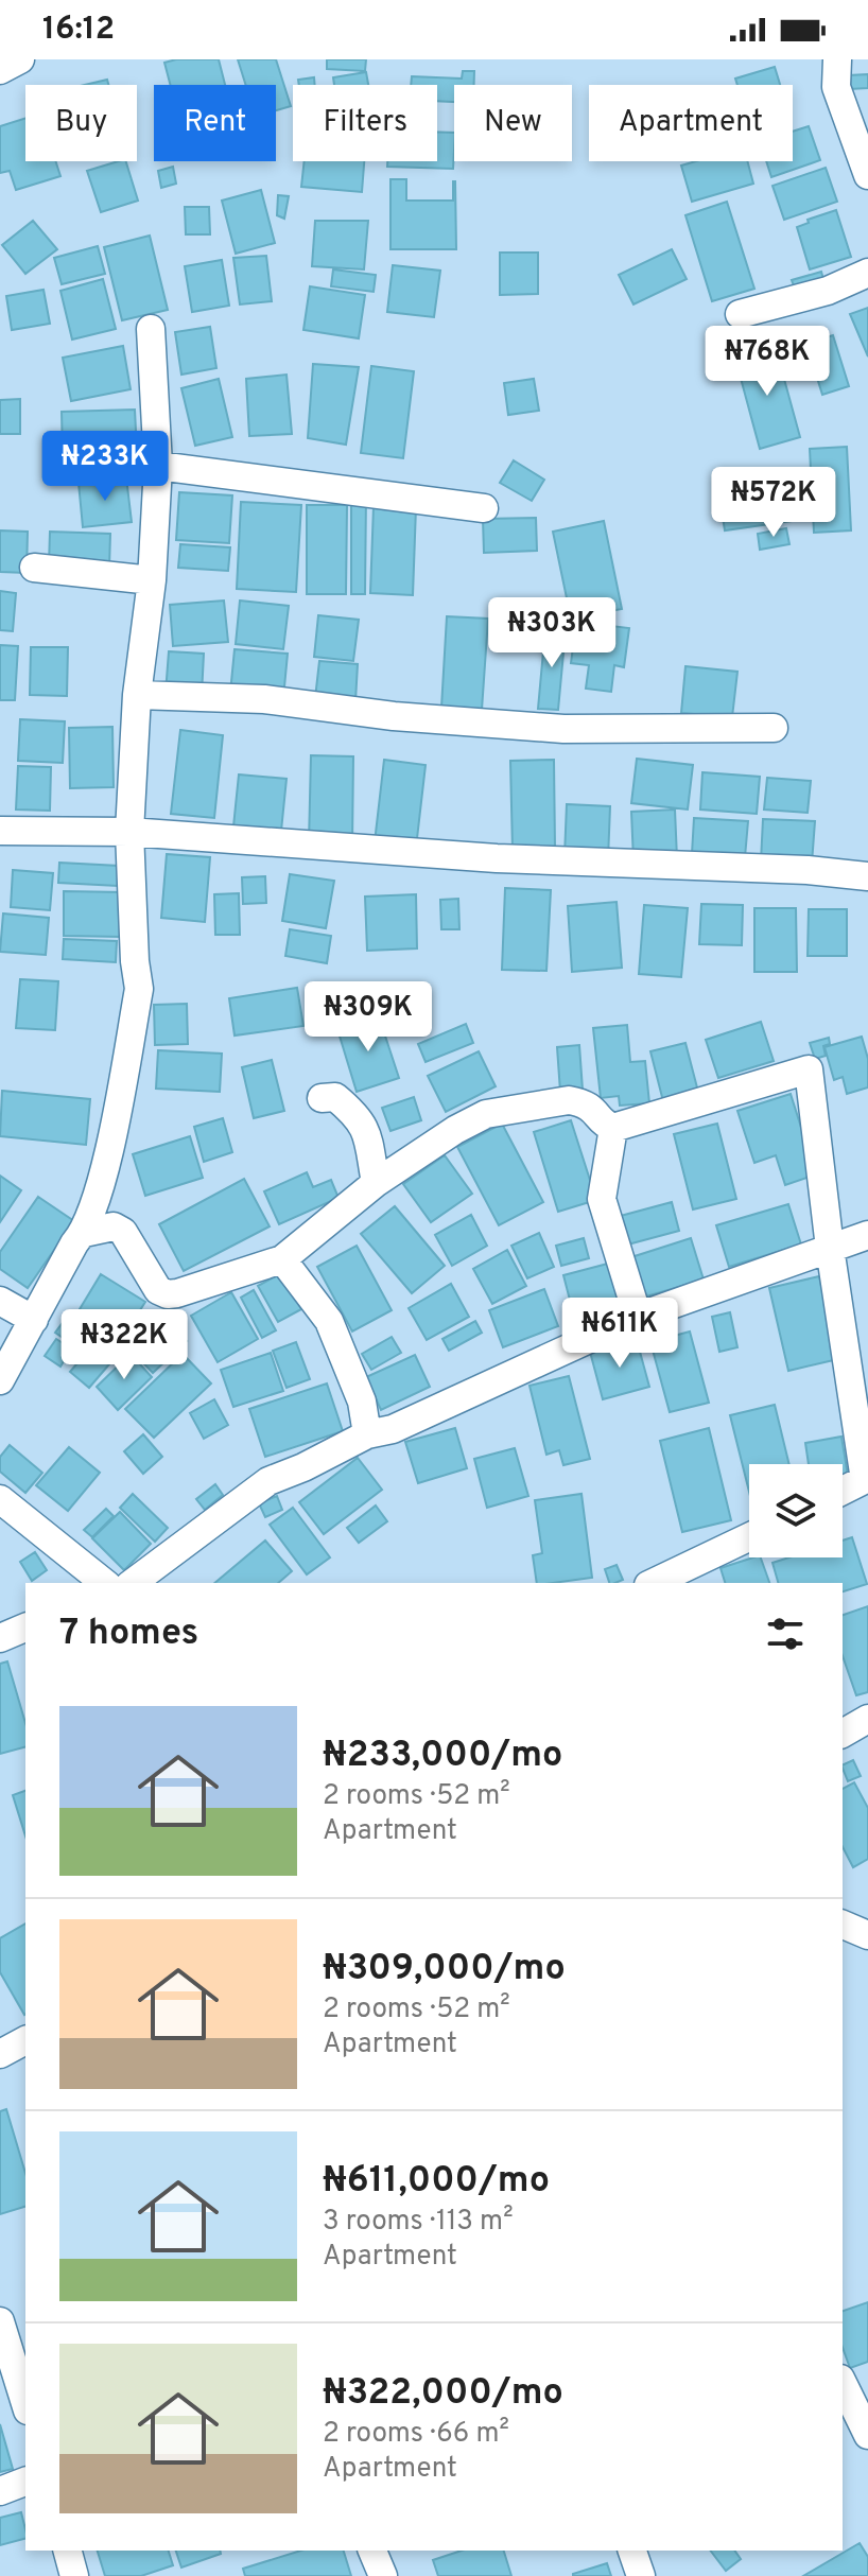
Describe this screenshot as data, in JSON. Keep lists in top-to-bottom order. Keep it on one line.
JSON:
{"page":{"status":"16:12","chip":["Buy","Rent","Filters","New","Apartment"],"price":["₦768K","₦233K","₦572K","₦303K","₦309K","₦611K","₦322K"],"heading":"7 homes","list":[{"name":"₦233,000/mo","note":"2 rooms · 52 m² · Apartment"},{"name":"₦309,000/mo","note":"2 rooms · 52 m² · Apartment"},{"name":"₦611,000/mo","note":"3 rooms · 113 m² · Apartment"},{"name":"₦322,000/mo","note":"2 rooms · 66 m² · Apartment"}]}}
